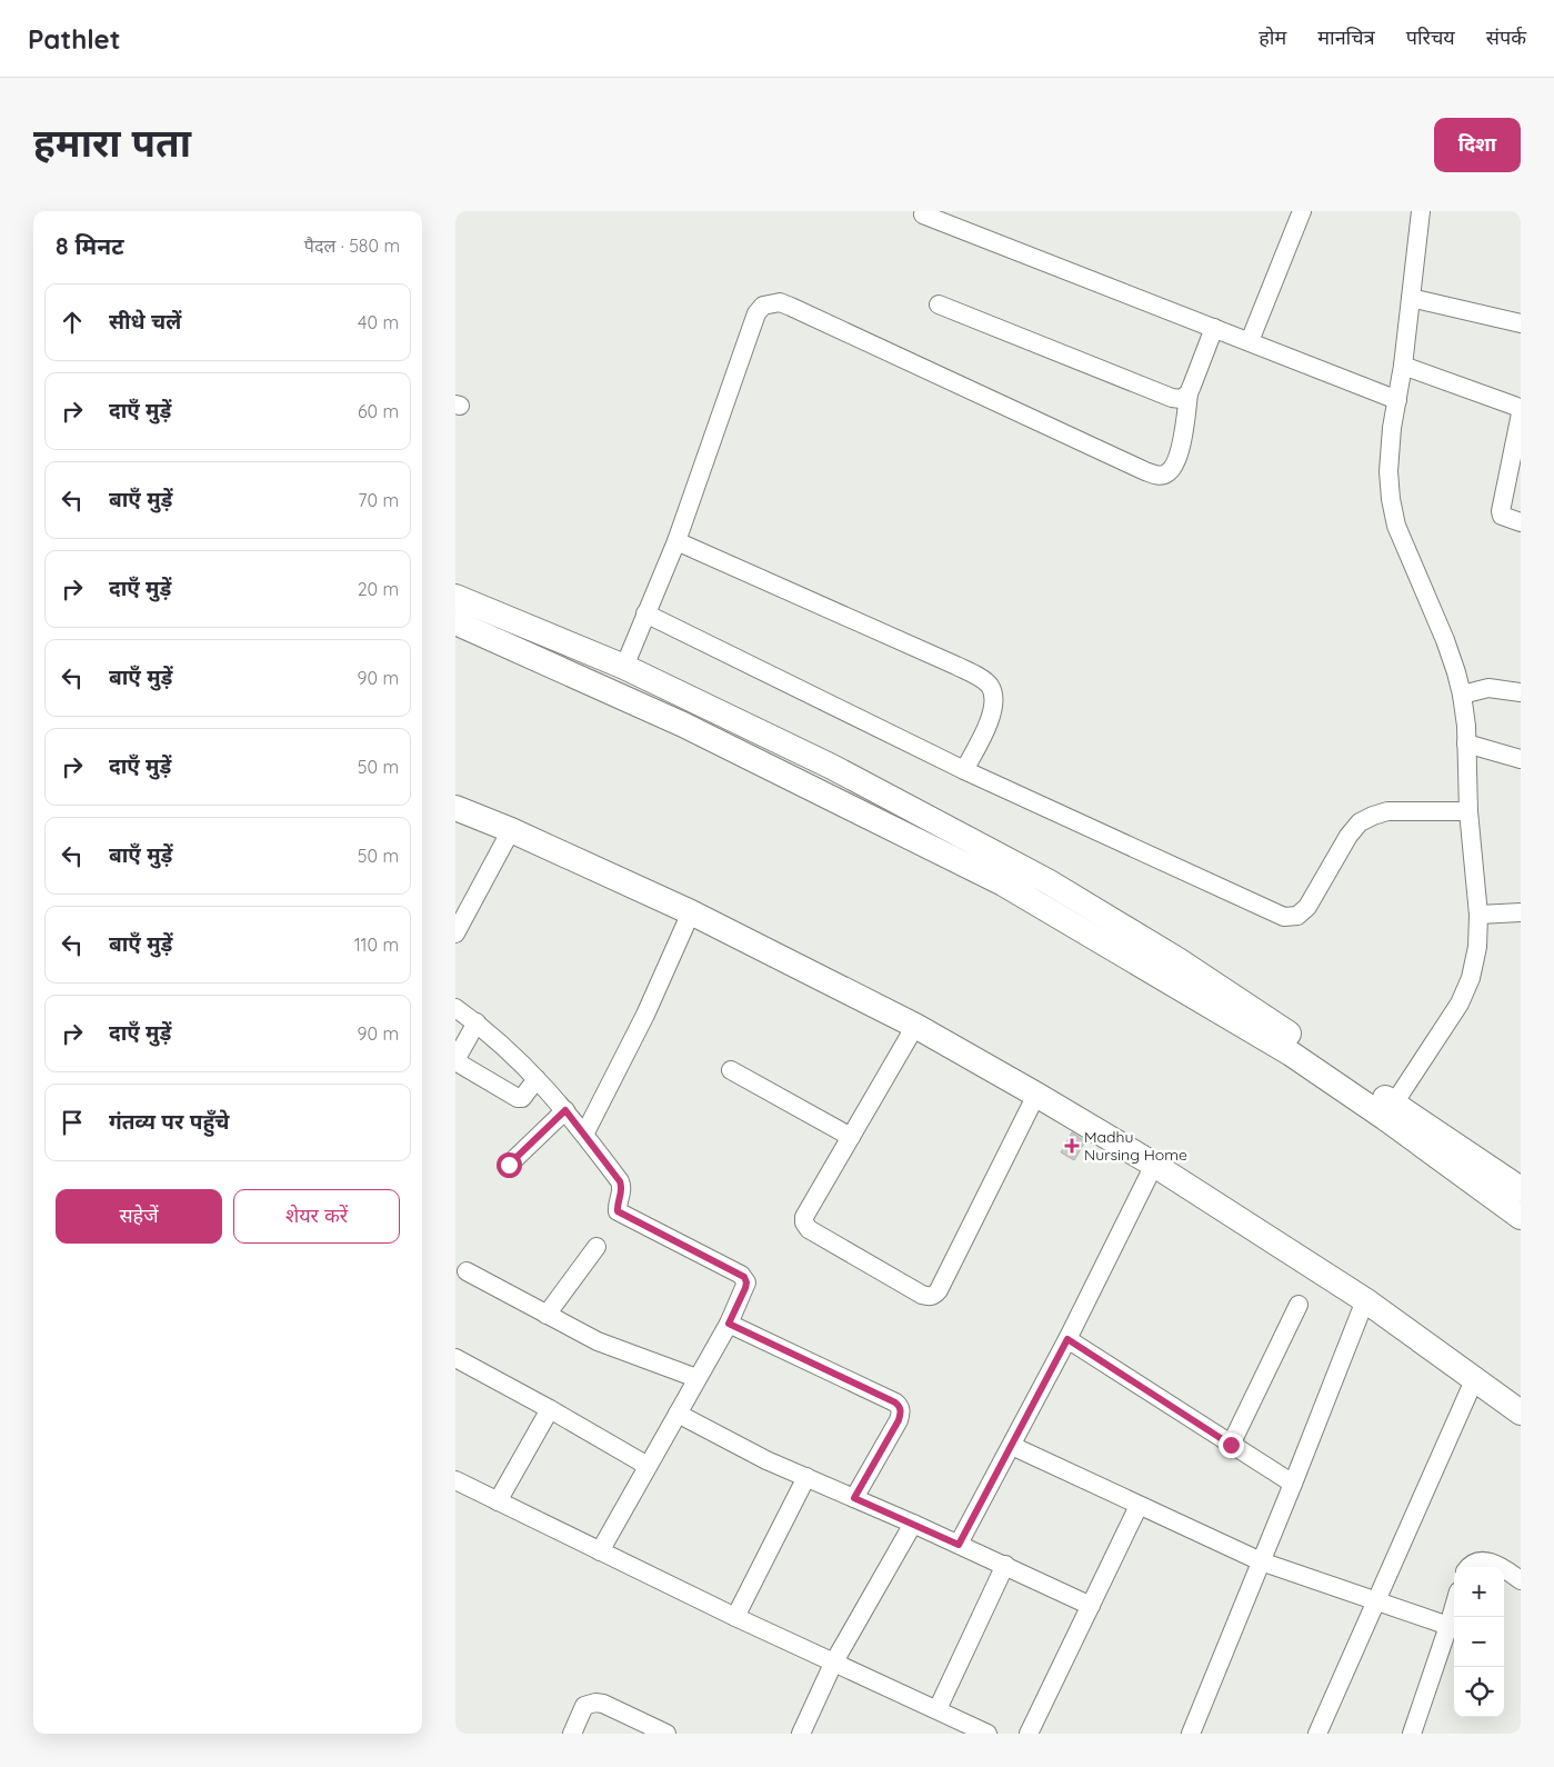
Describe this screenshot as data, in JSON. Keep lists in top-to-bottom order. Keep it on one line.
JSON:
{"places":{"health":["Madhu Nursing Home"]},"page":{"header":"Pathlet","nav":["होम","मानचित्र","परिचय","संपर्क"],"title":"हमारा पता","buttons":["दिशा",["सहेजें","शेयर करें"]],"heading":["8 मिनट","पैदल · 580 m"],"list":[["सीधे चलें","40 m"],["दाएँ मुड़ें","60 m"],["बाएँ मुड़ें","70 m"],["दाएँ मुड़ें","20 m"],["बाएँ मुड़ें","90 m"],["दाएँ मुड़ें","50 m"],["बाएँ मुड़ें","50 m"],["बाएँ मुड़ें","110 m"],["दाएँ मुड़ें","90 m"],"गंतव्य पर पहुँचे"],"map_buttons":["+","−"]}}
